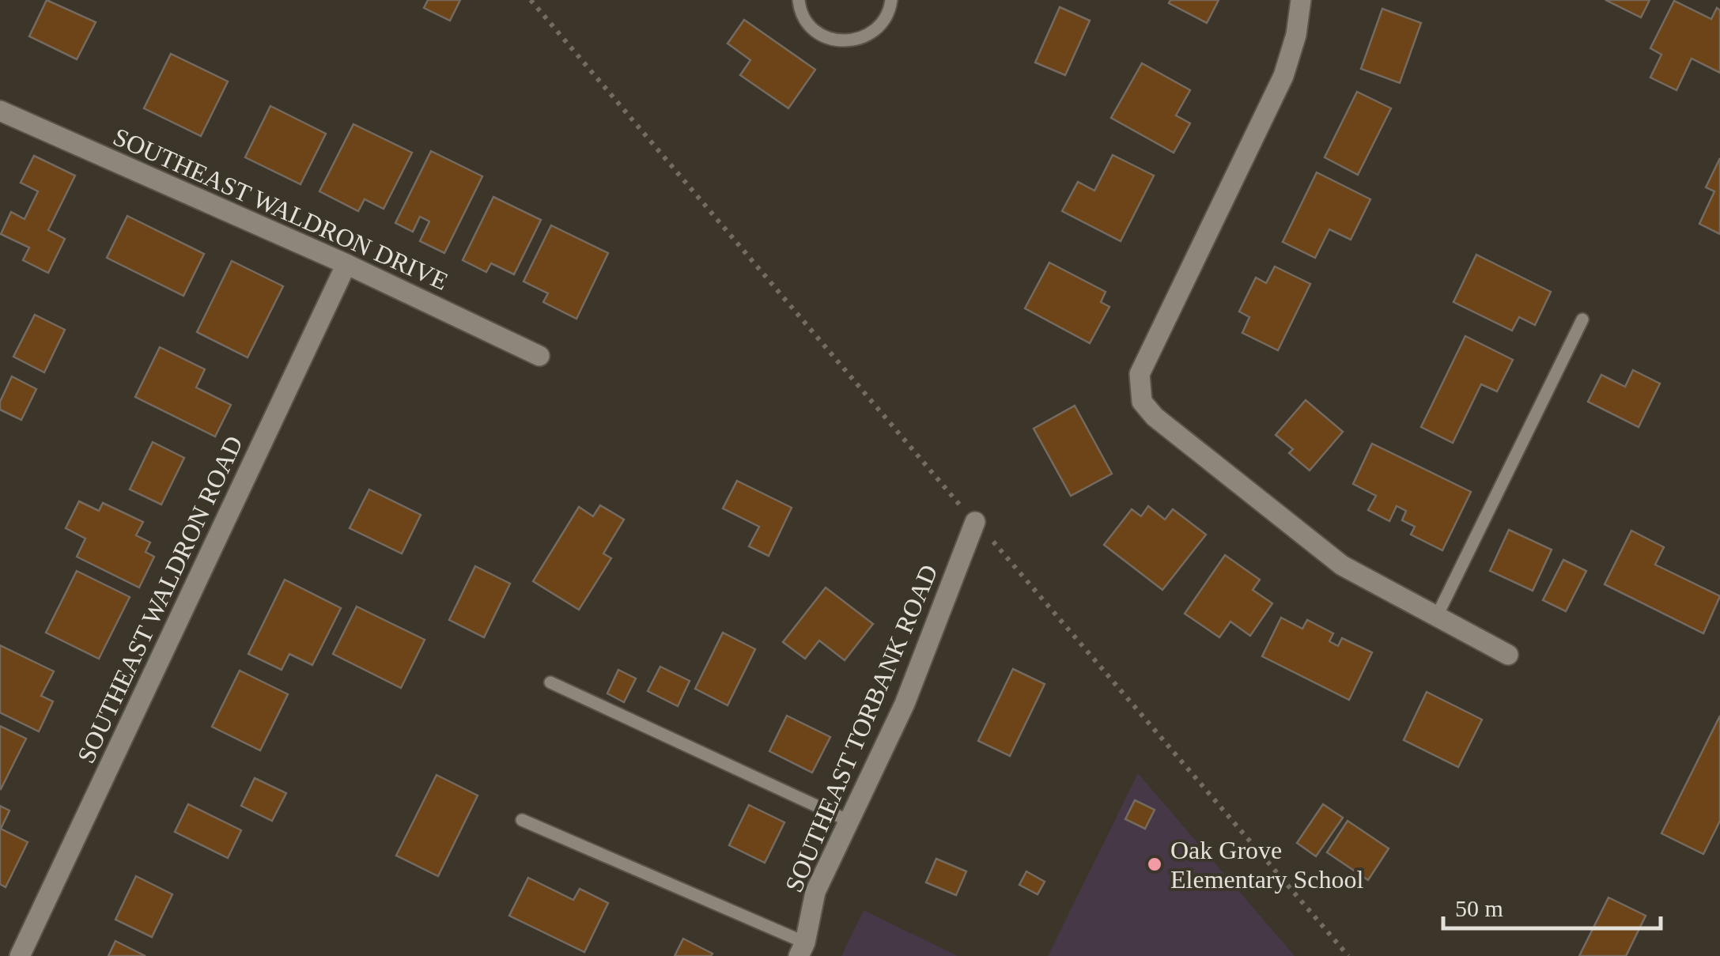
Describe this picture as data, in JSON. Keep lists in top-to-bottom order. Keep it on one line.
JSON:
{"streets":{"street":["SOUTHEAST WALDRON DRIVE","SOUTHEAST WALDRON ROAD","SOUTHEAST TORBANK ROAD"]},"crossings":[["SOUTHEAST WALDRON DRIVE","SOUTHEAST WALDRON ROAD"]],"places":["Oak Grove Elementary School"],"scale_bar":"50 m"}
